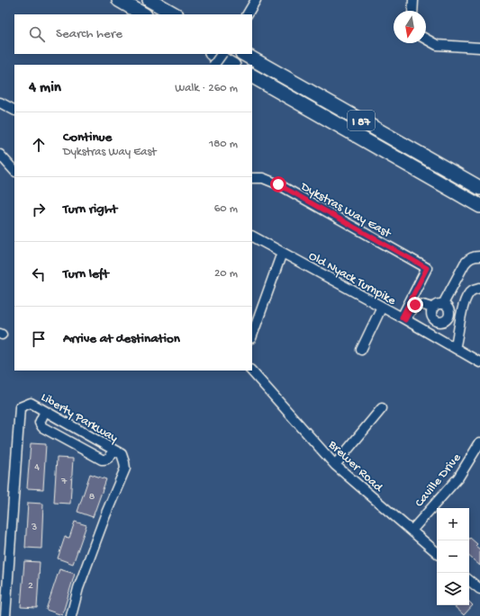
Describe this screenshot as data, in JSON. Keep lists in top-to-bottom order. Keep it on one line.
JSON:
{"streets":{"highway":["I 87"],"street":["Dykstras Way East","Old Nyack Turnpike","Liberty Parkway","Brewer Road","Caville Drive"]},"crossings":[["Dykstras Way East","Old Nyack Turnpike"],["Brewer Road","Caville Drive"]],"house_numbers":["4","7","8","3","2"],"north":"bottom","page":{"search":"Search here","heading":["4 min","Walk · 260 m"],"list":[["Continue","Dykstras Way East","180 m"],["Turn right","60 m"],["Turn left","20 m"],"Arrive at destination"],"map_buttons":["+","−"]}}
